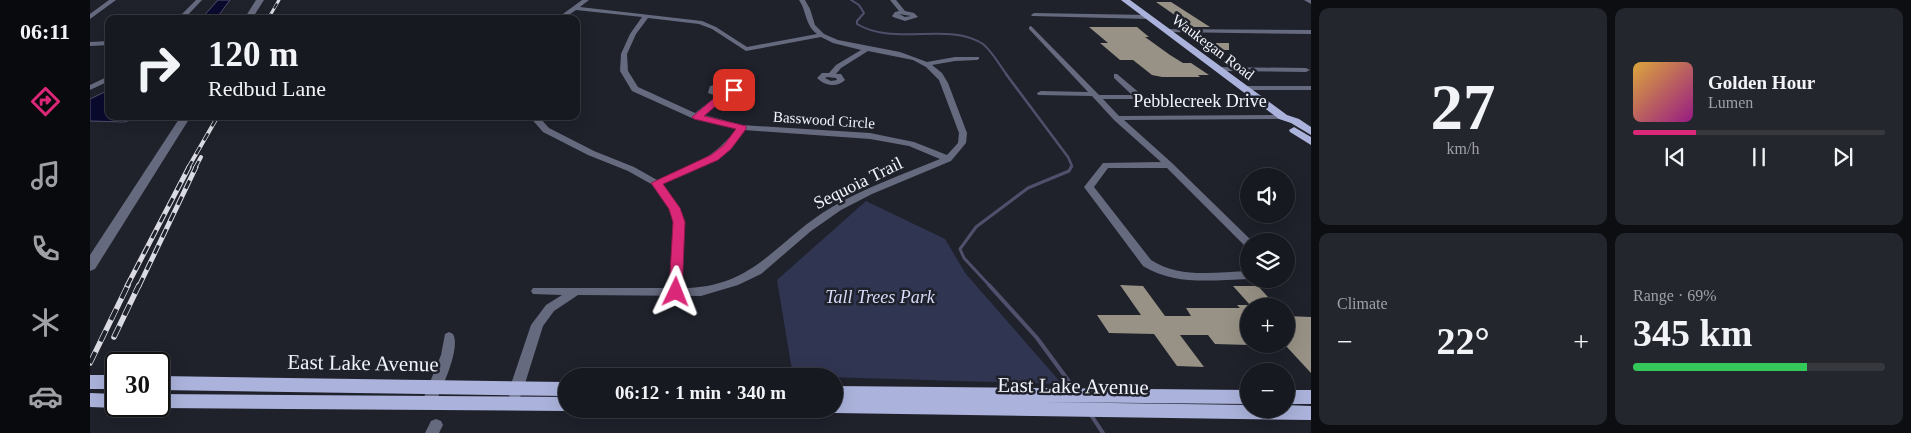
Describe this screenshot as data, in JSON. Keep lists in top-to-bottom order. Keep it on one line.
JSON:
{"streets":{"main road":["Waukegan Road","East Lake Avenue"],"street":["Pebblecreek Drive","Basswood Circle","Sequoia Trail"]},"crossings":[["Waukegan Road","Pebblecreek Drive"],["Basswood Circle","Sequoia Trail"]],"parks":["Tall Trees Park"],"page":{"tabs":"06:11","tile":[["27","km/h"],"Climate",["Range · 69%","345 km"]],"turn":["120 m","Redbud Lane"],"song":["Golden Hour","Lumen"],"map_buttons":["+","−"],"heat":["−","22°","+"],"limit":"30","trip":"06:12 · 1 min · 340 m"}}
